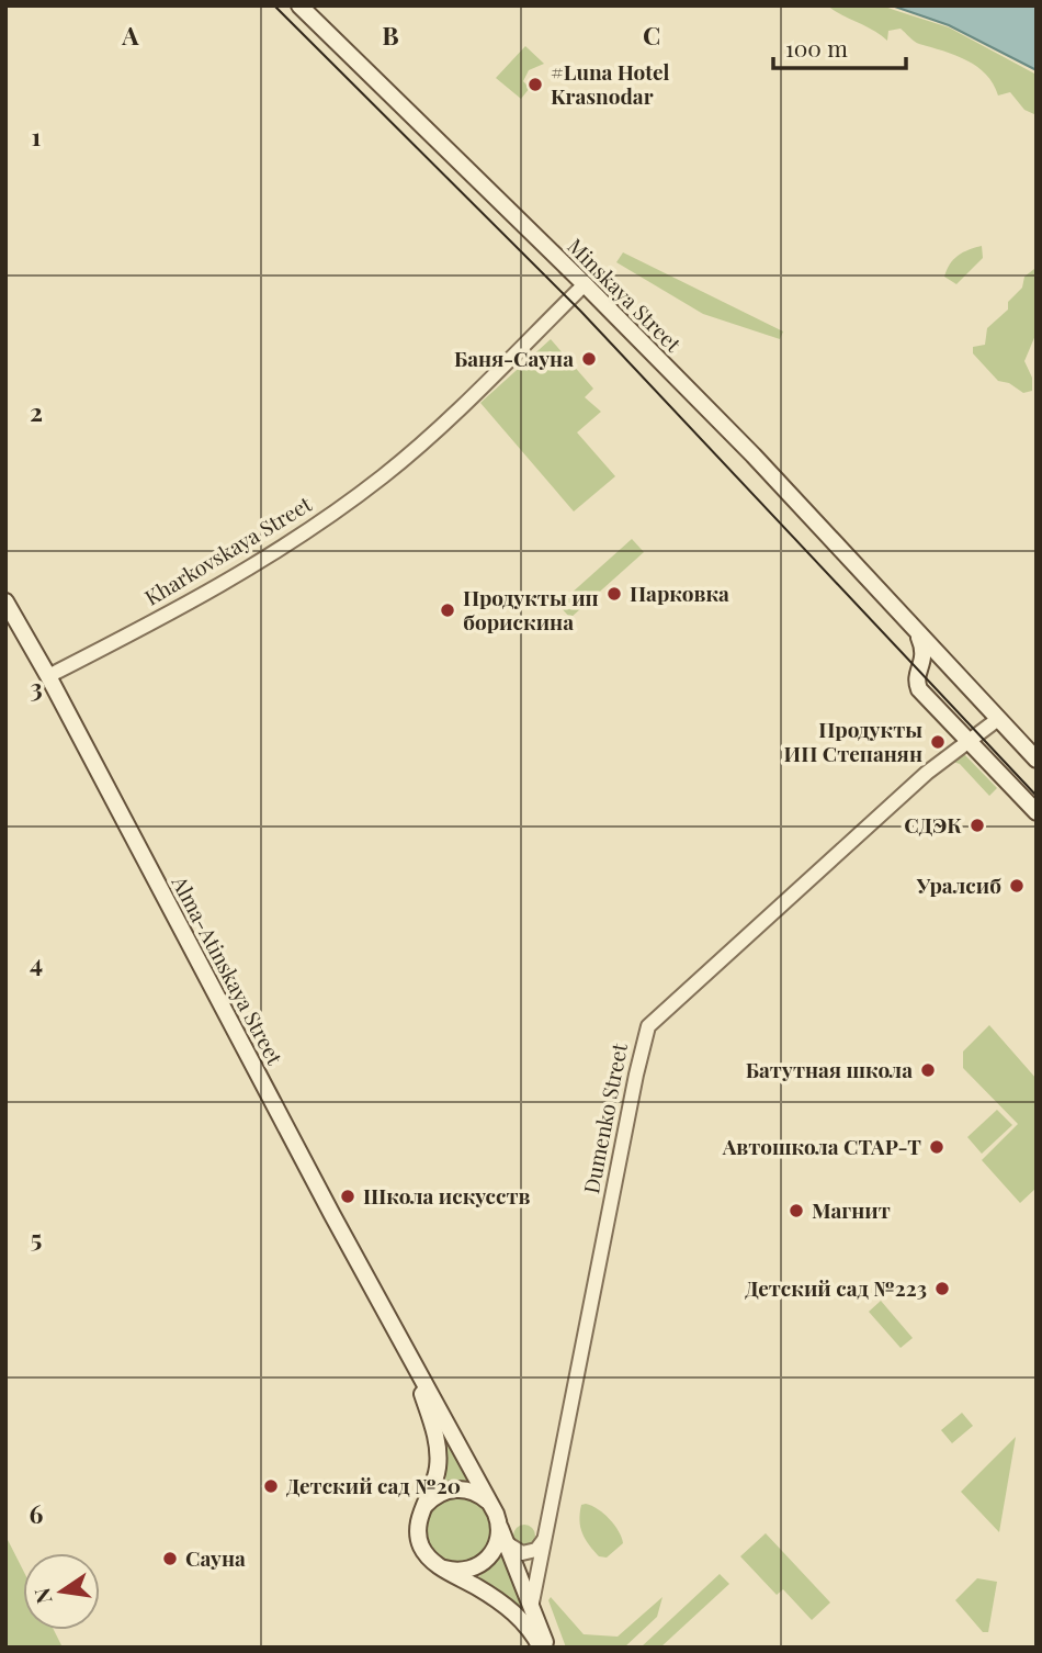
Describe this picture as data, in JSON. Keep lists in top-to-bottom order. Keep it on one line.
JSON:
{"streets":{"main road":["Minskaya Street","Alma-Atinskaya Street"],"street":["Kharkovskaya Street","Dumenko Street"]},"crossings":[["Minskaya Street","Kharkovskaya Street"],["Minskaya Street","Dumenko Street"],["Kharkovskaya Street","Alma-Atinskaya Street"],["Alma-Atinskaya Street","Dumenko Street"]],"places":["#Luna Hotel Krasnodar","Баня-Сауна","Парковка","Продукты ип борискина","Продукты ИП Степанян","СДЭК","Уралсиб","Батутная школа","Автошкола СТАР-Т","Школа искусств","Магнит","Детский сад №223","Детский сад №20","Сауна"],"scale_bar":"100 m","north":"left","grid":{"columns":["A","B","C"],"rows":["1","2","3","4","5","6"]}}
